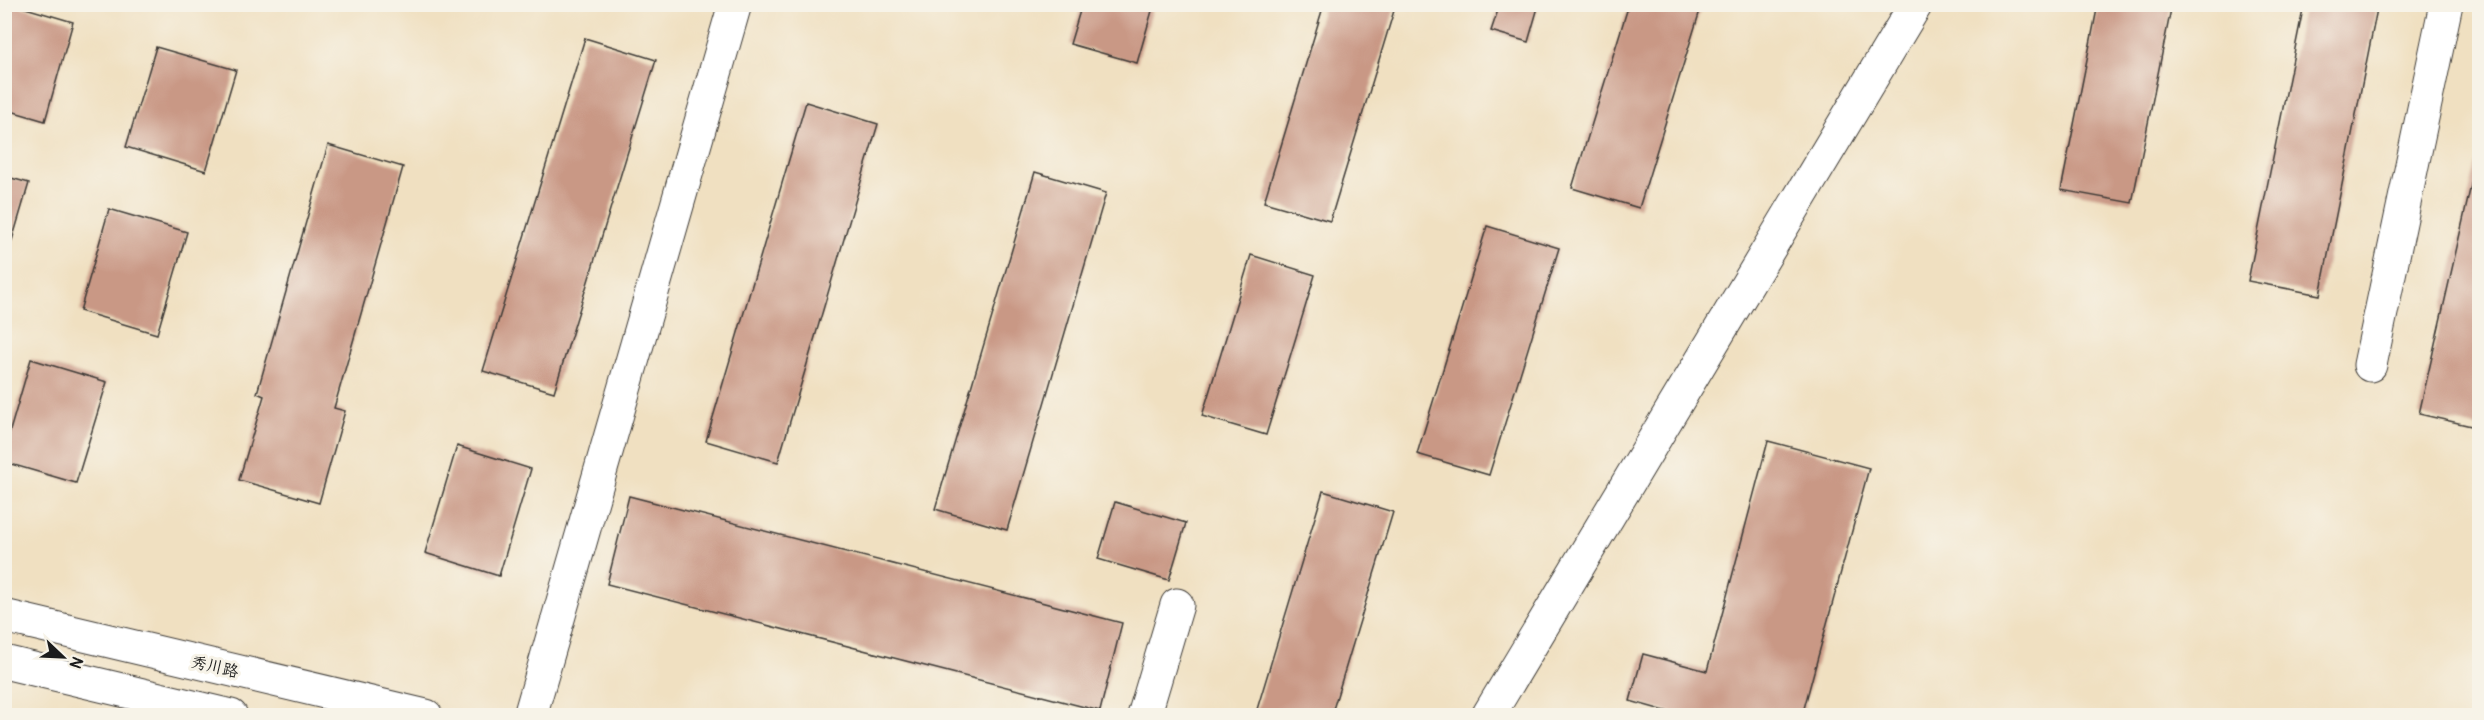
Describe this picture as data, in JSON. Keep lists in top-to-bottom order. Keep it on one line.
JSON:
{"streets":{"street":["秀川路"]},"north":"bottom right"}
